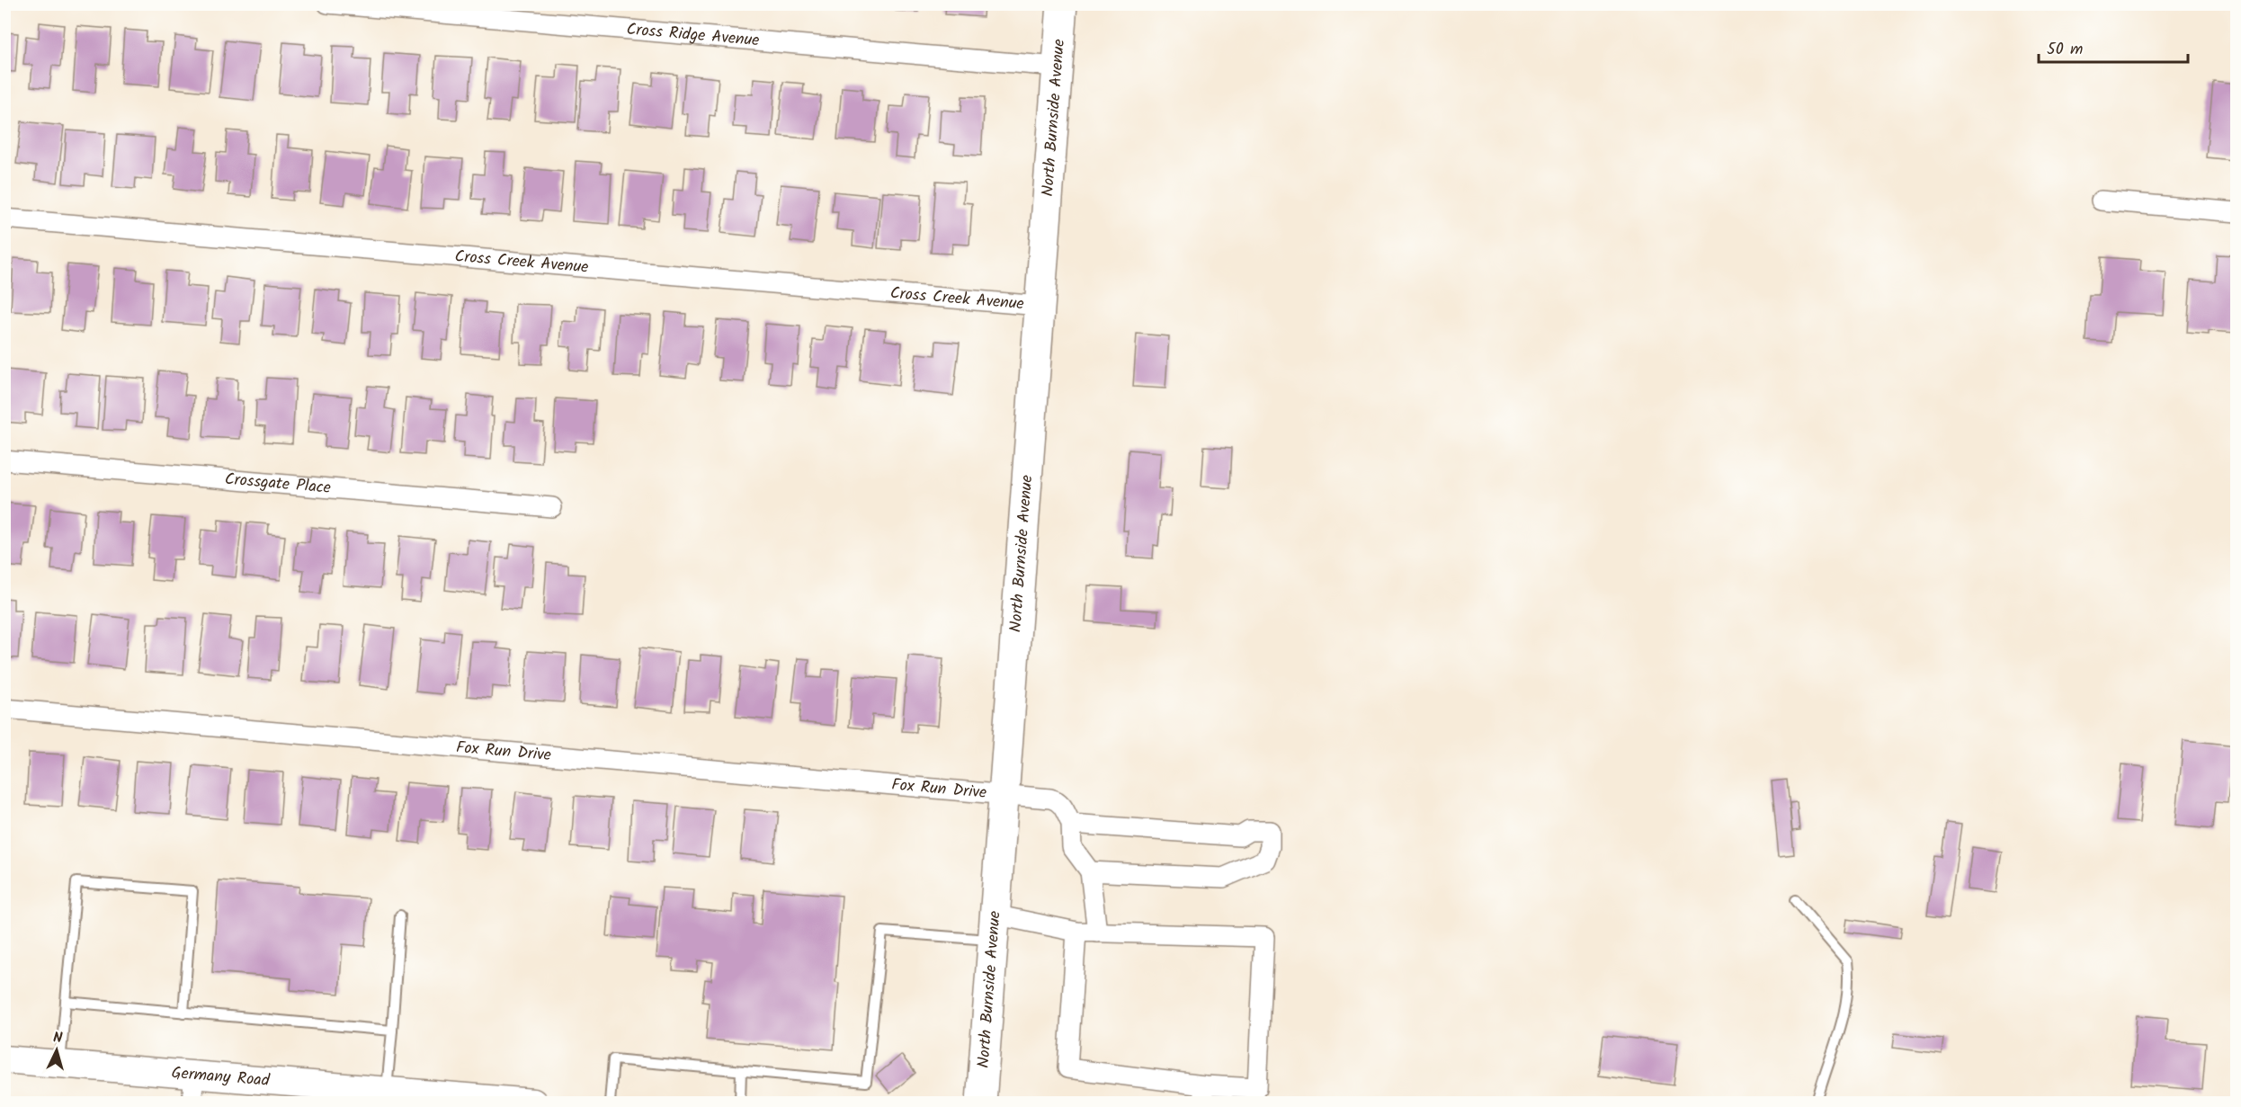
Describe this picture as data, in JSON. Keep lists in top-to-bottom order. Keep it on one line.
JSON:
{"streets":{"main road":["North Burnside Avenue","Germany Road"],"street":["Cross Ridge Avenue","Cross Creek Avenue","Crossgate Place","Fox Run Drive"]},"crossings":[["Cross Ridge Avenue","North Burnside Avenue"],["North Burnside Avenue","Cross Creek Avenue"],["North Burnside Avenue","Fox Run Drive"]],"scale_bar":"50 m","north":"top"}
